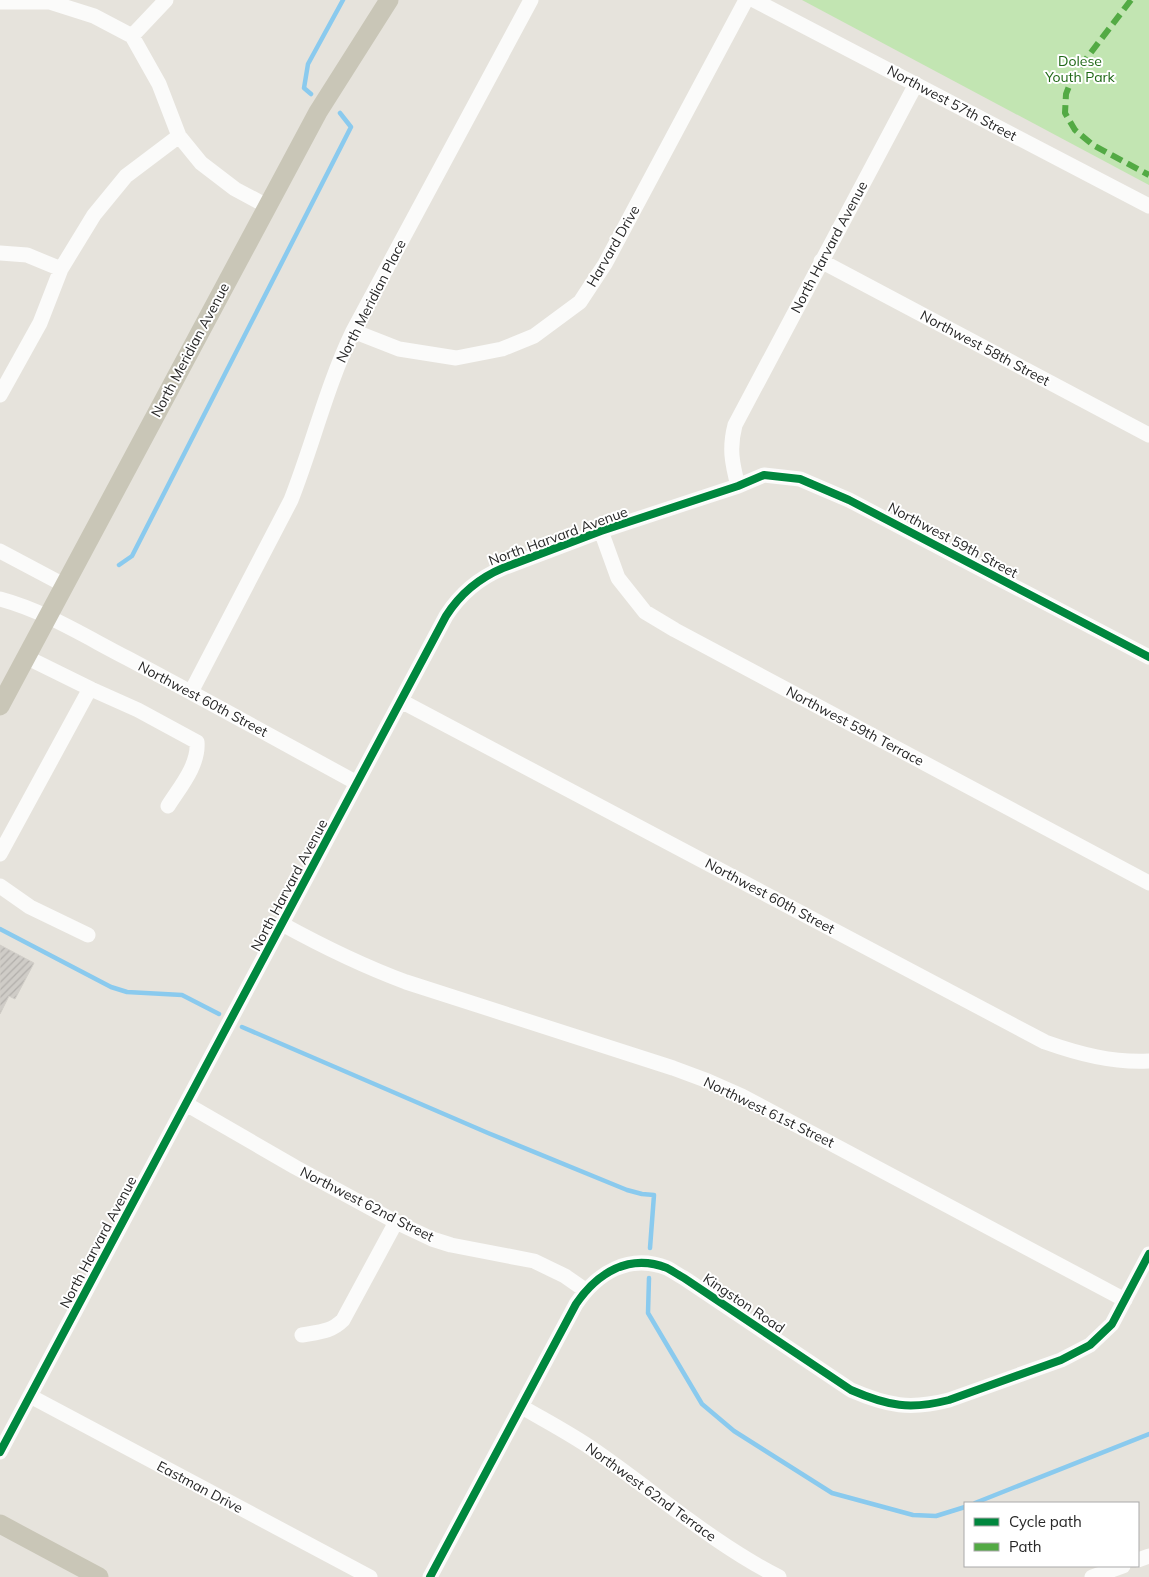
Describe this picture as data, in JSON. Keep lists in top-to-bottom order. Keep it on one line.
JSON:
{"streets":{"main road":["North Meridian Avenue"],"street":["Northwest 57th Street","Harvard Drive","North Harvard Avenue","North Meridian Place","Northwest 58th Street","Northwest 59th Street","Northwest 60th Street","Northwest 59th Terrace","Northwest 61st Street","Northwest 62nd Street","Kingston Road","Eastman Drive","Northwest 62nd Terrace"]},"crossings":[["Northwest 57th Street","North Harvard Avenue"],["Harvard Drive","North Meridian Place"],["North Harvard Avenue","Northwest 58th Street"],["North Harvard Avenue","Northwest 59th Street"],["North Harvard Avenue","Northwest 60th Street"],["North Harvard Avenue","Northwest 59th Terrace"],["North Harvard Avenue","Northwest 61st Street"],["North Harvard Avenue","Northwest 62nd Street"],["North Harvard Avenue","Eastman Drive"],["North Meridian Place","Northwest 60th Street"],["North Meridian Avenue","Northwest 60th Street"],["Northwest 61st Street","Kingston Road"],["Northwest 62nd Street","Kingston Road"],["Kingston Road","Northwest 62nd Terrace"]],"parks":["Dolese Youth Park"],"legend":["Cycle path","Path"]}
